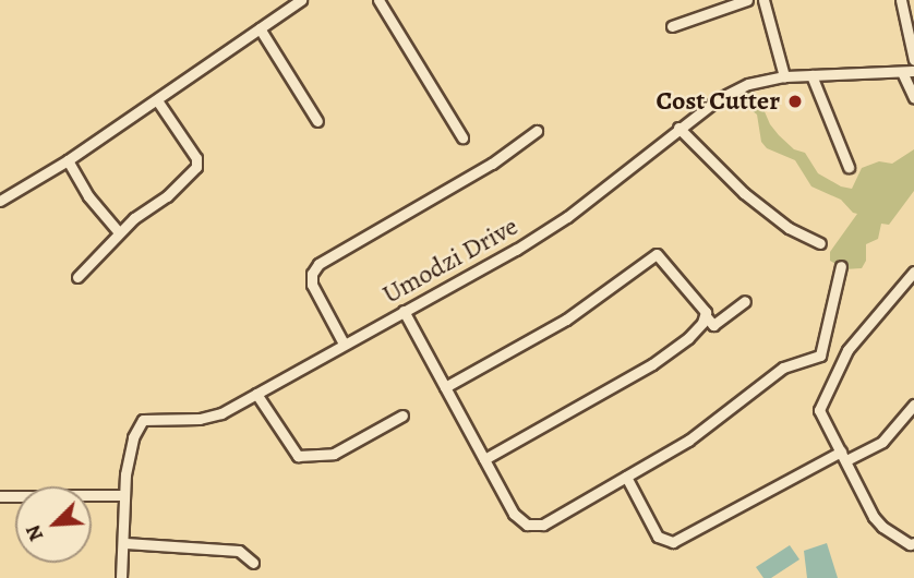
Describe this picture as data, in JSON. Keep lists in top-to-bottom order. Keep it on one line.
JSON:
{"streets":{"street":["Umodzi Drive"]},"places":["Cost Cutter"],"north":"bottom left"}
